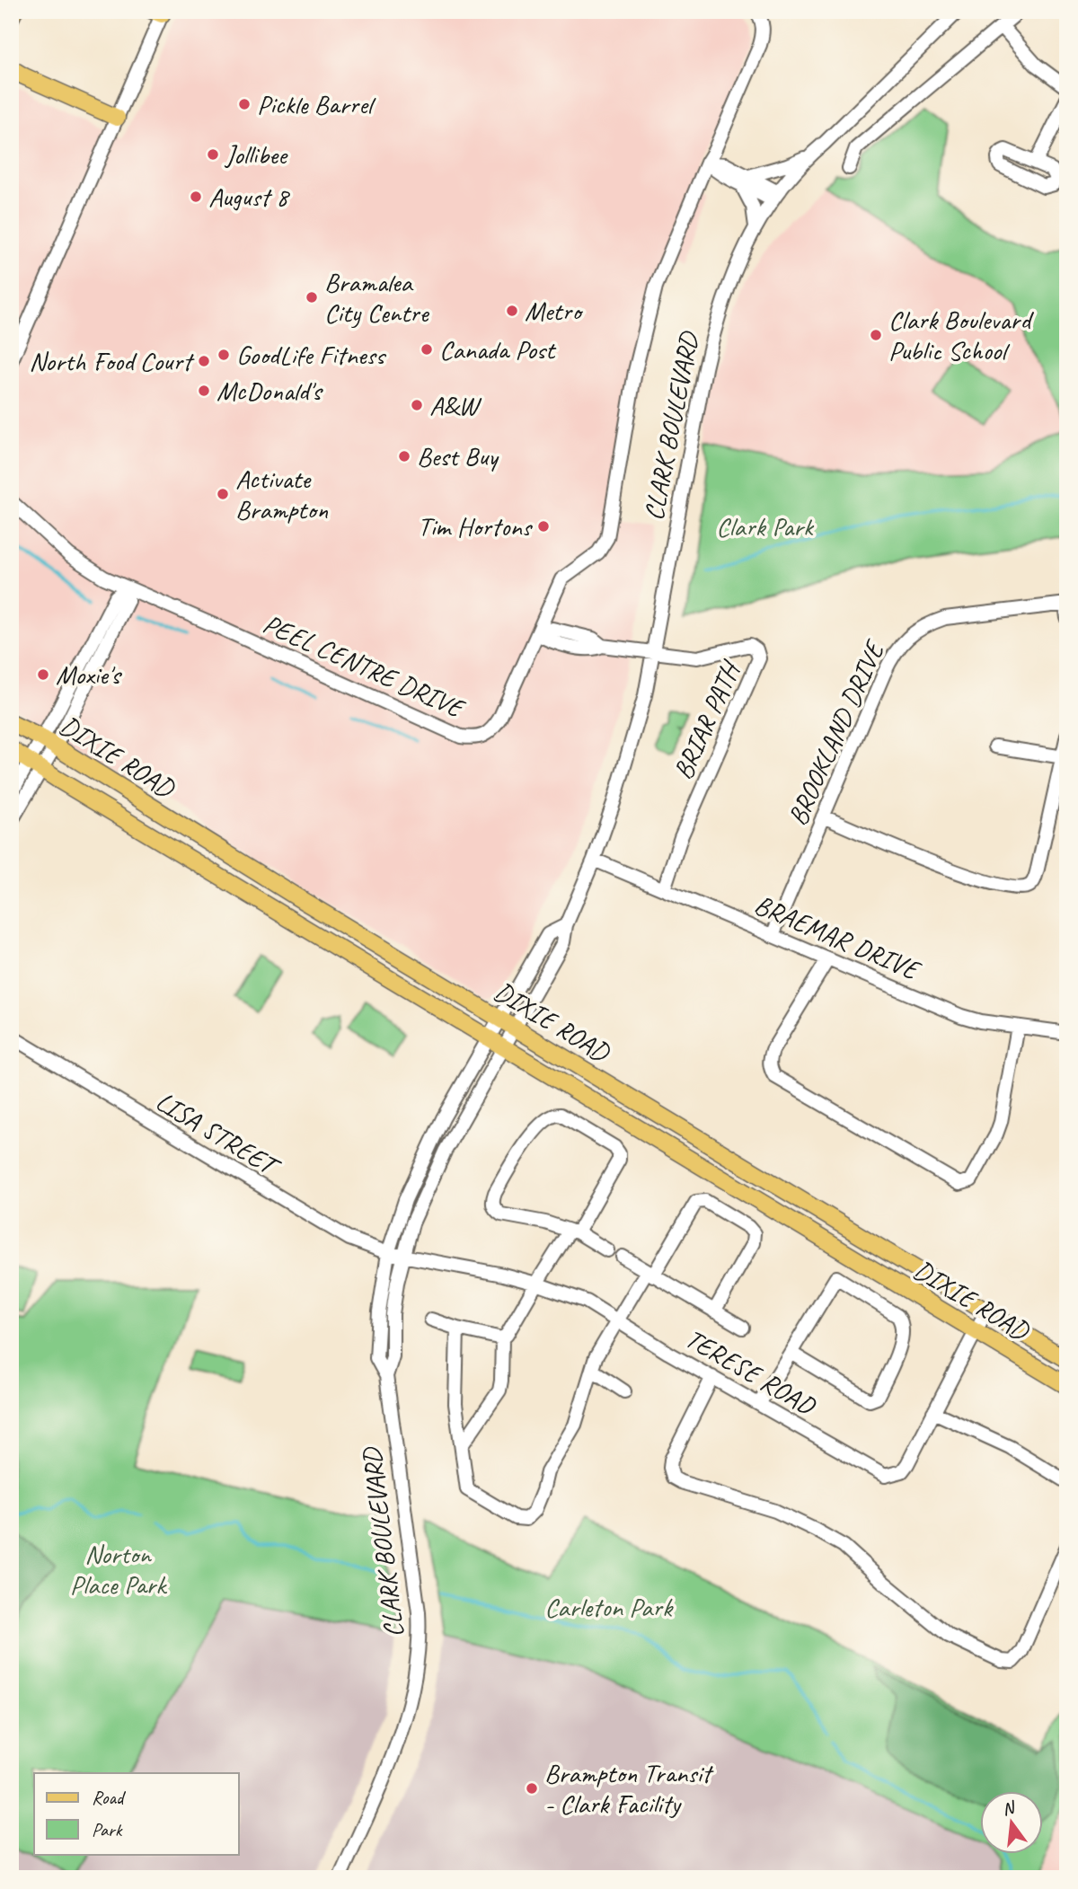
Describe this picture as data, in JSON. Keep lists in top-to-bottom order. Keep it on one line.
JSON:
{"streets":{"main road":["DIXIE ROAD"],"street":["CLARK BOULEVARD","PEEL CENTRE DRIVE","BRIAR PATH","BROOKLAND DRIVE","BRAEMAR DRIVE","LISA STREET","TERESE ROAD"]},"crossings":[["CLARK BOULEVARD","BRIAR PATH"],["CLARK BOULEVARD","DIXIE ROAD"],["CLARK BOULEVARD","BRAEMAR DRIVE"],["CLARK BOULEVARD","LISA STREET"],["CLARK BOULEVARD","TERESE ROAD"],["PEEL CENTRE DRIVE","BRIAR PATH"],["BRIAR PATH","BRAEMAR DRIVE"],["BROOKLAND DRIVE","BRAEMAR DRIVE"],["DIXIE ROAD","TERESE ROAD"],["LISA STREET","TERESE ROAD"]],"parks":["Clark Park","Norton Place Park","Carleton Park"],"places":["Pickle Barrel","Jollibee","August 8","Bramalea City Centre","Metro","Clark Boulevard Public School","Canada Post","GoodLife Fitness","North Food Court","McDonald's","A&W","Best Buy","Activate Brampton","Tim Hortons","Moxie's","Brampton Transit - Clark Facility"],"legend":["Road","Park"],"north":"top"}
